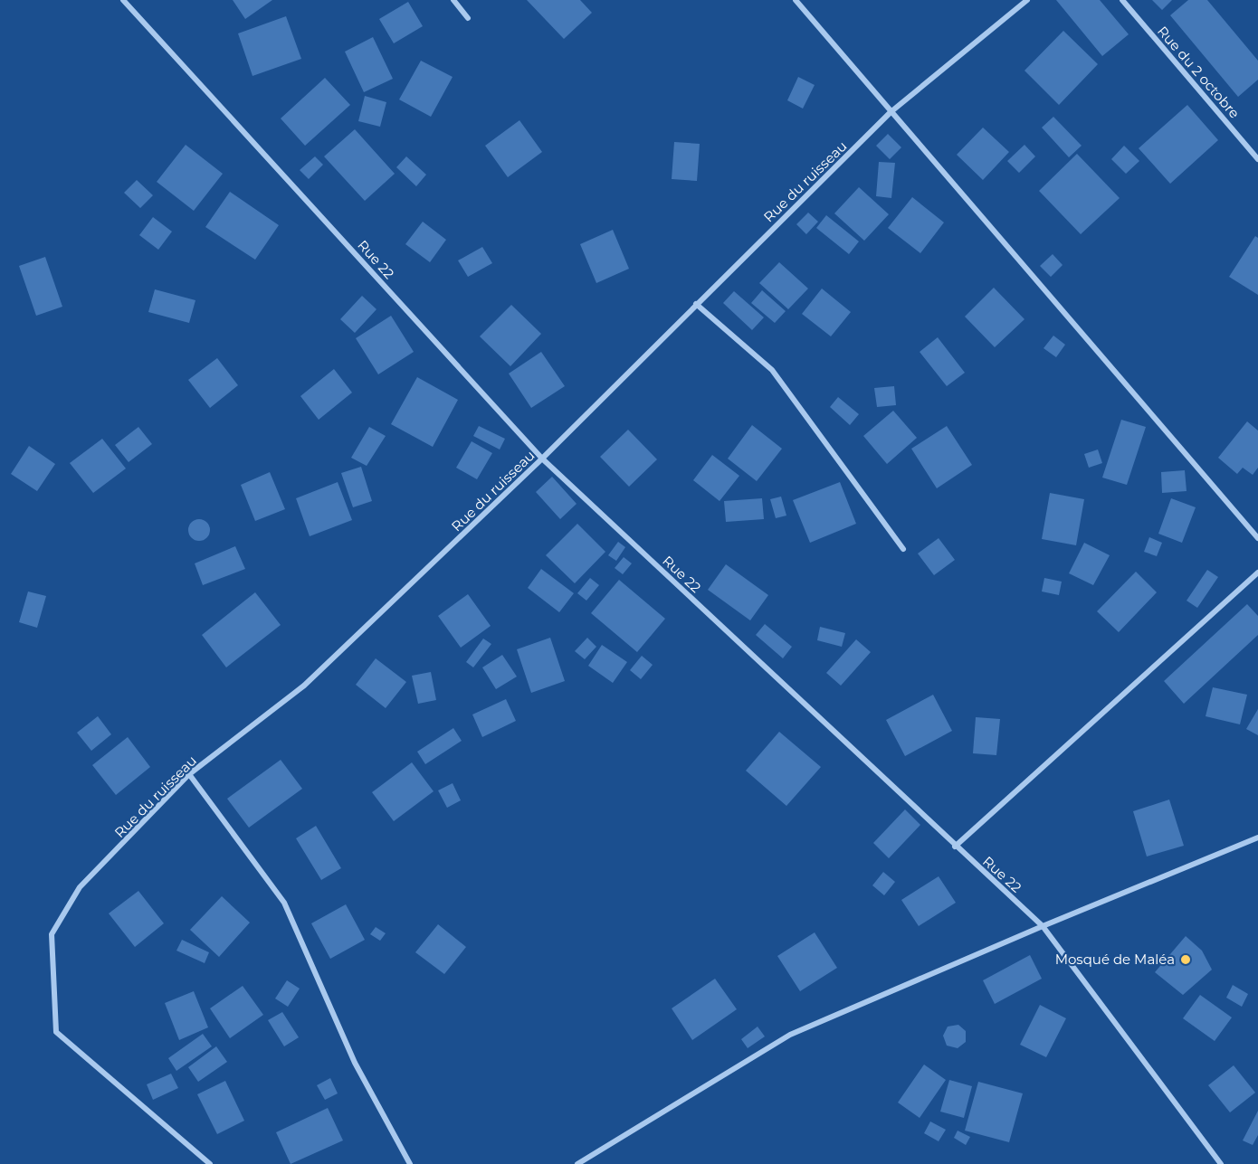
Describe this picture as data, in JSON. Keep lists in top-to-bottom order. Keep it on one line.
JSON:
{"streets":{"street":["Rue du 2 octobre","Rue du ruisseau","Rue 22"]},"crossings":[["Rue du ruisseau","Rue 22"]],"places":["Mosqué de Maléa"]}
